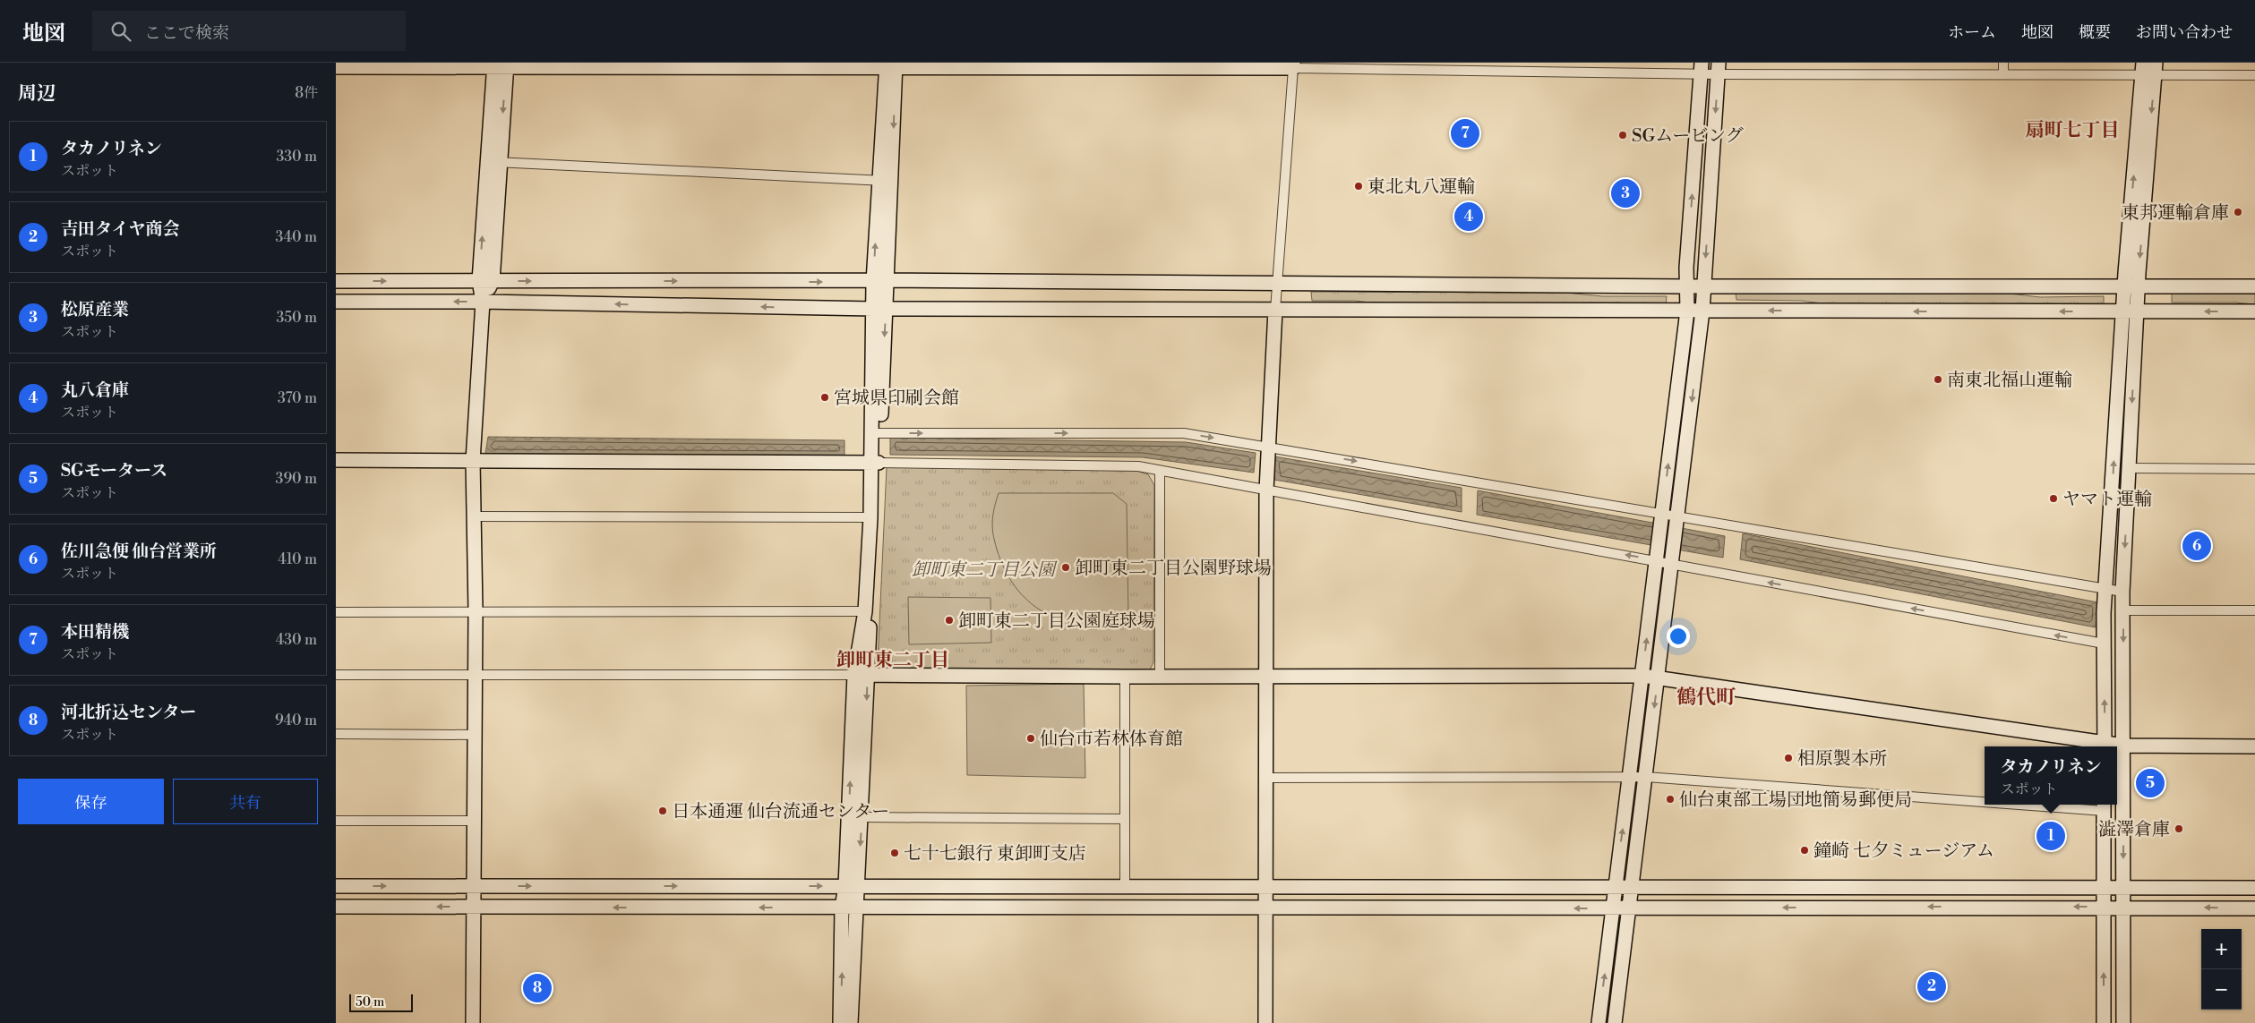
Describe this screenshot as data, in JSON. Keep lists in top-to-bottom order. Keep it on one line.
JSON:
{"districts":["扇町七丁目","卸町東二丁目","鶴代町"],"parks":["卸町東二丁目公園"],"places":["SGムービング","東北丸八運輸","東邦運輸倉庫","南東北福山運輸","宮城県印刷会館","ヤマト運輸","卸町東二丁目公園野球場","卸町東二丁目公園庭球場","仙台市若林体育館","相原製本所","仙台東部工場団地簡易郵便局","日本通運 仙台流通センター","澁澤倉庫","鐘崎 七夕ミュージアム","七十七銀行 東卸町支店"],"scale_bar":"50 m","page":{"header":"地図","search":"ここで検索","nav":["ホーム","地図","概要","お問い合わせ"],"heading":["周辺","8件"],"pins":["7","3","4","6","5","1","2","8"],"list":[{"mark":"1","name":"タカノリネン","note":"スポット","value":"330 m"},{"mark":"2","name":"吉田タイヤ商会","note":"スポット","value":"340 m"},{"mark":"3","name":"松原産業","note":"スポット","value":"350 m"},{"mark":"4","name":"丸八倉庫","note":"スポット","value":"370 m"},{"mark":"5","name":"SGモータース","note":"スポット","value":"390 m"},{"mark":"6","name":"佐川急便 仙台営業所","note":"スポット","value":"410 m"},{"mark":"7","name":"本田精機","note":"スポット","value":"430 m"},{"mark":"8","name":"河北折込センター","note":"スポット","value":"940 m"}],"popup":["タカノリネン","スポット"],"buttons":["保存","共有"],"map_buttons":["+","−"],"scale":"50 m"}}
